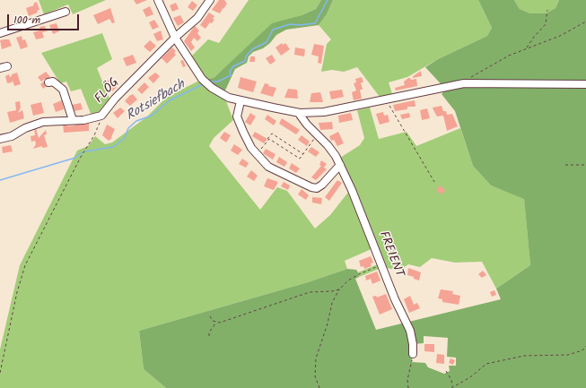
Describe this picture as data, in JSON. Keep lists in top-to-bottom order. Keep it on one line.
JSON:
{"streets":{"street":["FLÖG","FREIENT"]},"water":["Rotsiefbach"],"scale_bar":"100 m"}
